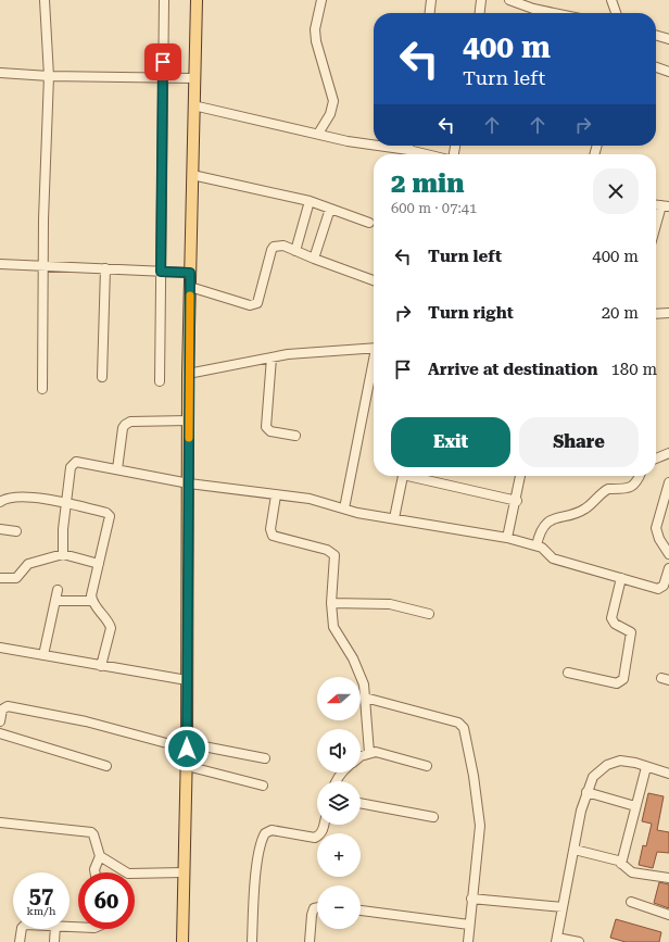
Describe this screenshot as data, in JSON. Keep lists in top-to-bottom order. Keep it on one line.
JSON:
{"north":"left","page":{"turn":["400 m","Turn left"],"heading":["2 min","600 m · 07:41"],"list":[{"name":"Turn left","value":"400 m"},{"name":"Turn right","value":"20 m"},{"name":"Arrive at destination","value":"180 m"}],"buttons":["Exit","Share"],"map_buttons":["+","−"],"speed":"57 km/h","limit":"60"}}
